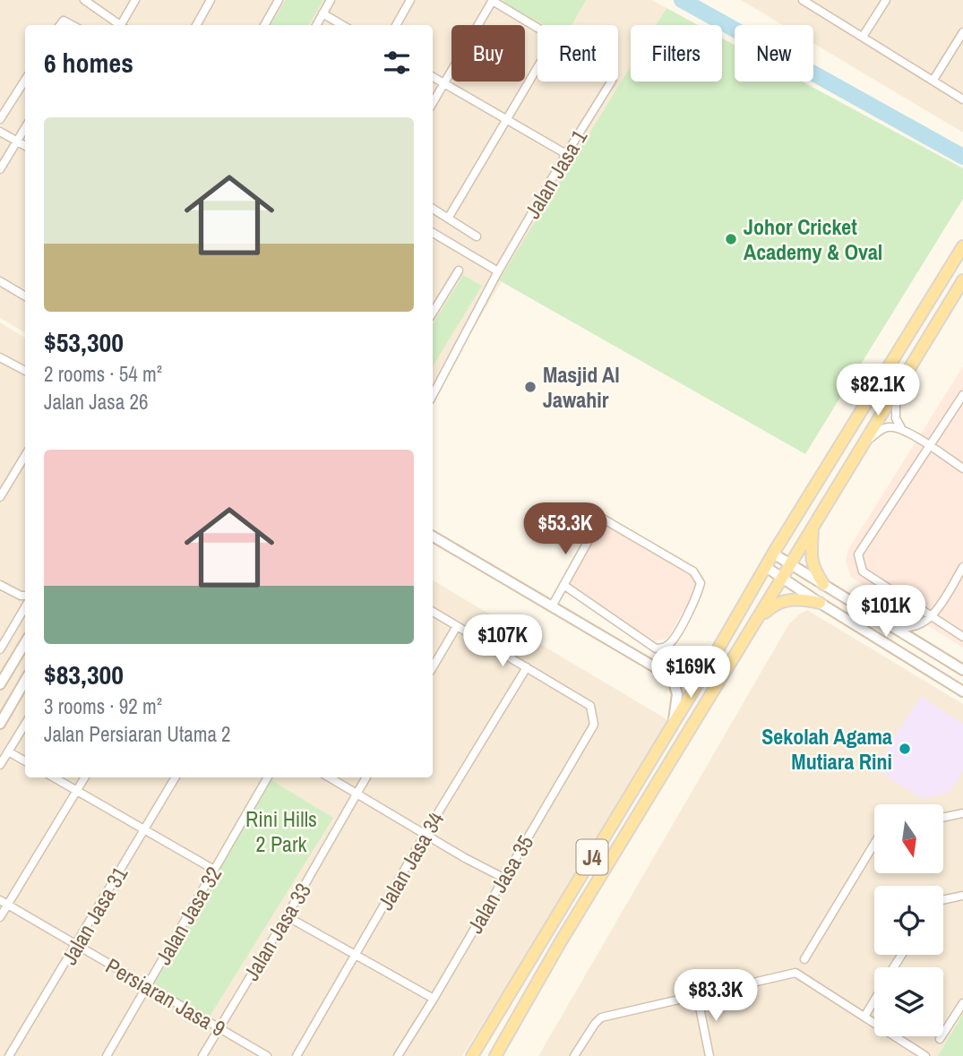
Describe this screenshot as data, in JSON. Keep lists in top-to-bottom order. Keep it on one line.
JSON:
{"streets":{"main road":["J4"],"street":["Jalan Jasa 1","Jalan Jasa 34","Jalan Jasa 35","Jalan Jasa 31","Jalan Jasa 32","Jalan Jasa 33","Persiaran Jasa 9"]},"crossings":[["Jalan Jasa 34","Jalan Jasa 35"],["Jalan Jasa 31","Persiaran Jasa 9"],["Jalan Jasa 32","Persiaran Jasa 9"],["Jalan Jasa 33","Persiaran Jasa 9"]],"parks":["Rini Hills 2 Park"],"places":["Johor Cricket Academy & Oval","Masjid Al Jawahir","Sekolah Agama Mutiara Rini"],"north":"bottom","page":{"chip":["Buy","Rent","Filters","New"],"heading":"6 homes","list":[{"name":"$53,300","note":"2 rooms · 54 m² · Jalan Jasa 26"},{"name":"$83,300","note":"3 rooms · 92 m² · Jalan Persiaran Utama 2"}],"price":["$82.1K","$53.3K","$101K","$107K","$169K","$83.3K"]}}
